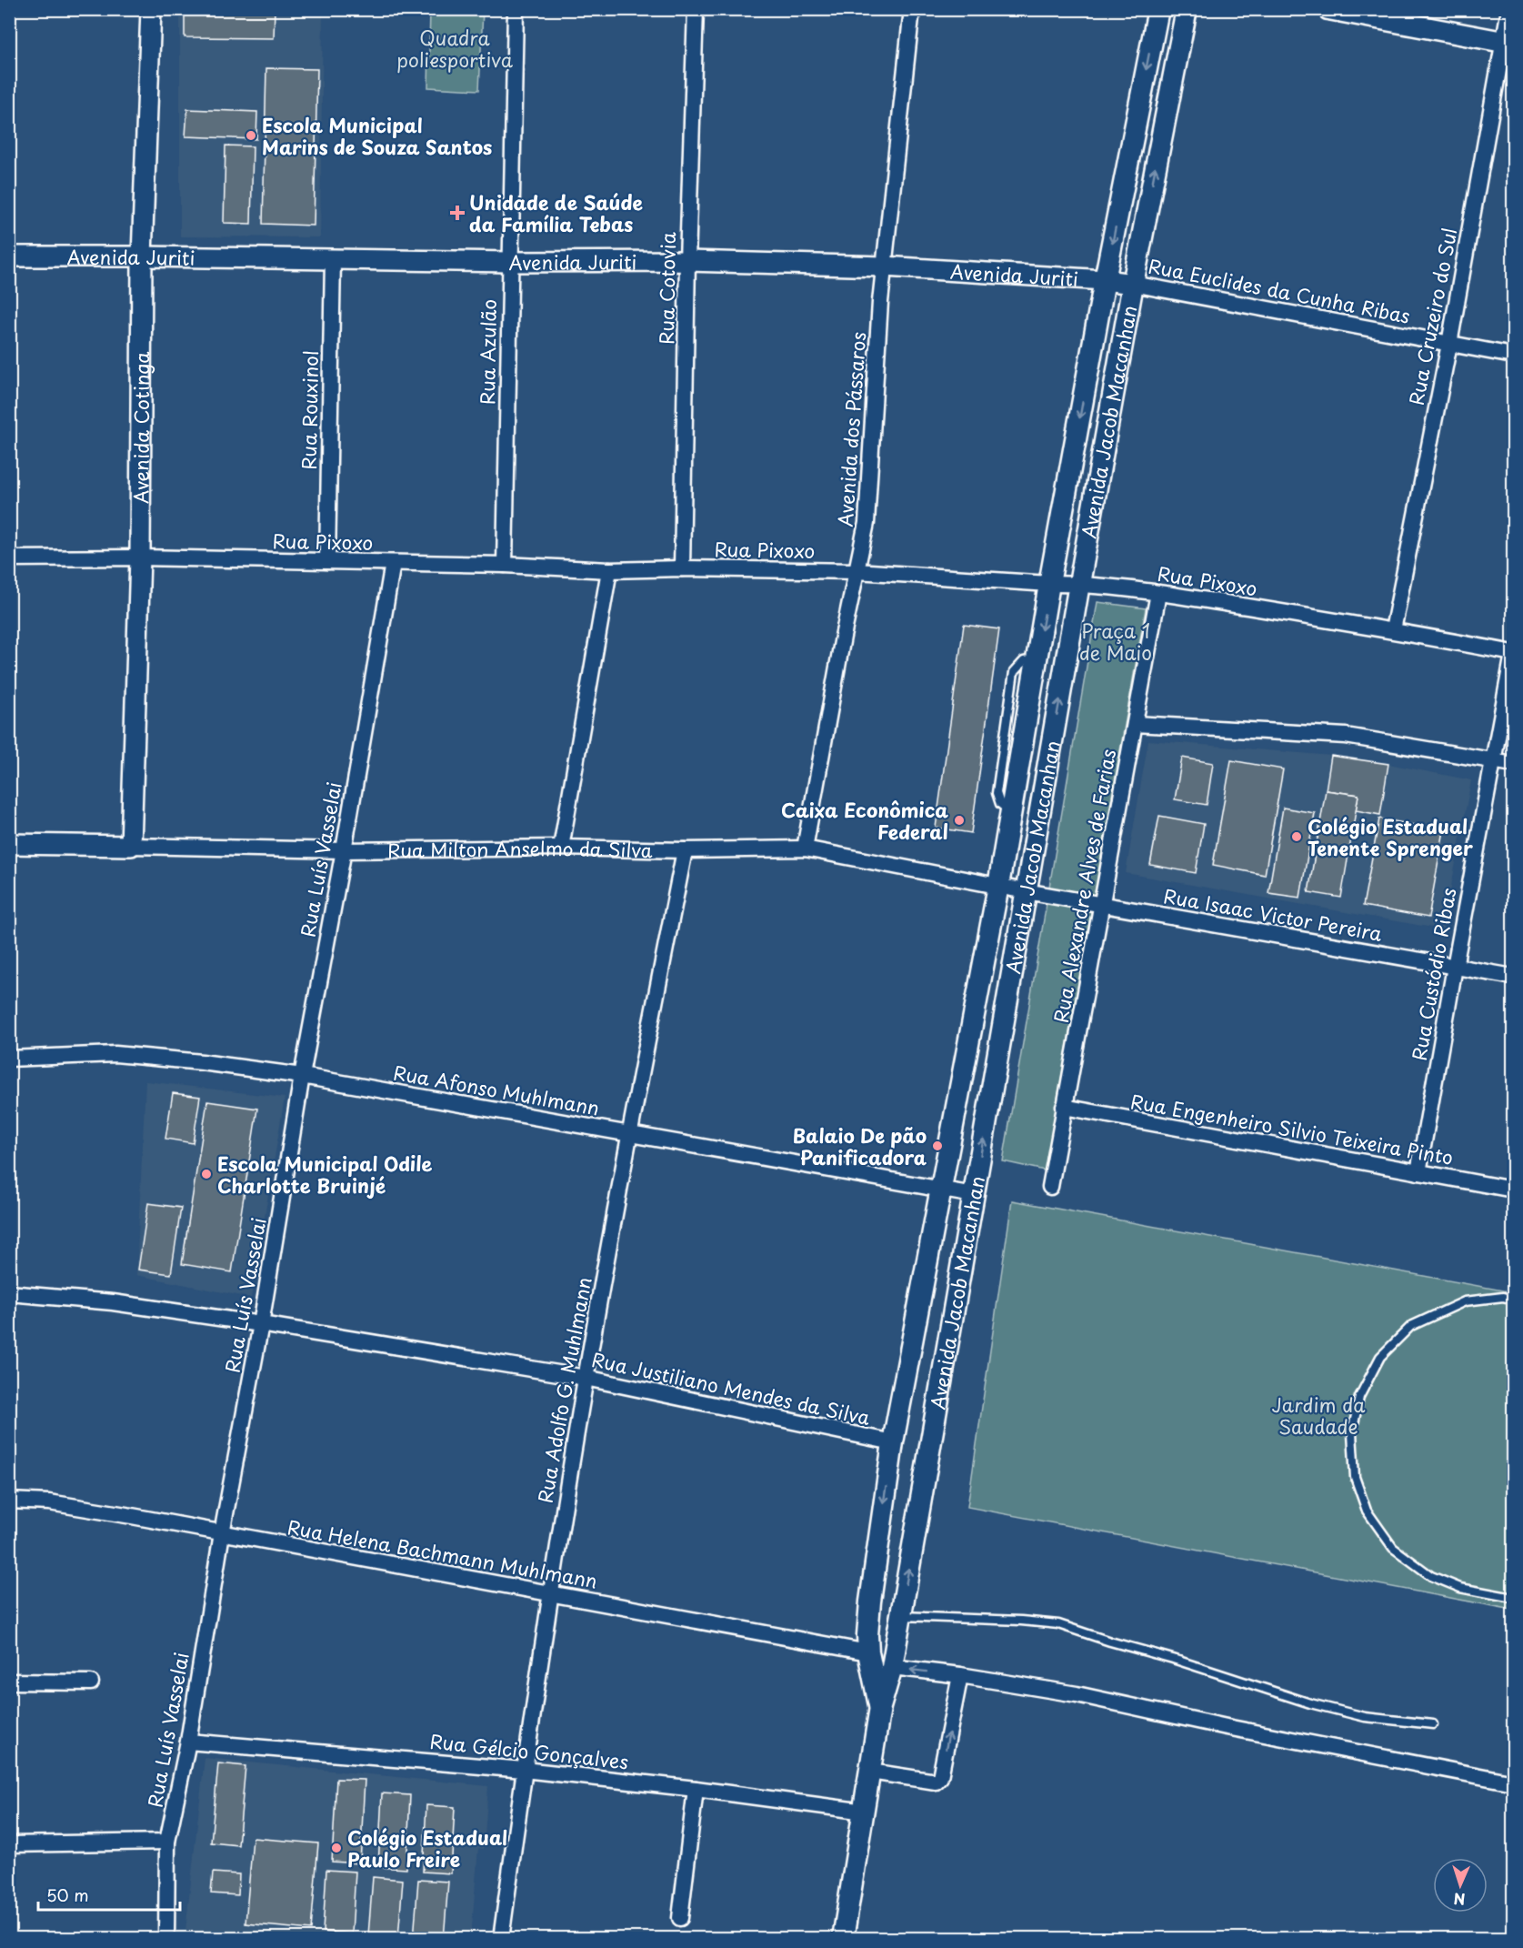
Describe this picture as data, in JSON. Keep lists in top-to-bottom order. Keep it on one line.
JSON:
{"streets":{"main road":["Avenida Jacob Macanhan"],"street":["Avenida Juriti","Rua Cotovia","Rua Euclides da Cunha Ribas","Rua Cruzeiro do Sul","Rua Azulão","Rua Rouxinol","Avenida Cotinga","Avenida dos Pássaros","Rua Pixoxo","Rua Milton Anselmo da Silva","Rua Luís Vasselai","Rua Alexandre Alves de Farias","Rua Isaac Victor Pereira","Rua Custódio Ribas","Rua Afonso Muhlmann","Rua Engenheiro Silvio Teixeira Pinto","Rua Justiliano Mendes da Silva","Rua Adolfo G. Muhlmann","Rua Helena Bachmann Muhlmann","Rua Gélcio Gonçalves"]},"crossings":[["Avenida Juriti","Rua Cotovia"],["Avenida Juriti","Rua Euclides da Cunha Ribas"],["Avenida Juriti","Rua Azulão"],["Avenida Juriti","Rua Rouxinol"],["Avenida Juriti","Avenida Jacob Macanhan"],["Avenida Juriti","Avenida Cotinga"],["Avenida Juriti","Avenida dos Pássaros"],["Rua Cotovia","Rua Pixoxo"],["Rua Euclides da Cunha Ribas","Rua Cruzeiro do Sul"],["Rua Euclides da Cunha Ribas","Avenida Jacob Macanhan"],["Rua Cruzeiro do Sul","Rua Pixoxo"],["Rua Azulão","Rua Pixoxo"],["Rua Rouxinol","Rua Pixoxo"],["Avenida Jacob Macanhan","Rua Pixoxo"],["Avenida Jacob Macanhan","Rua Milton Anselmo da Silva"],["Avenida Jacob Macanhan","Rua Isaac Victor Pereira"],["Avenida Jacob Macanhan","Rua Afonso Muhlmann"],["Avenida Jacob Macanhan","Rua Justiliano Mendes da Silva"],["Avenida Jacob Macanhan","Rua Helena Bachmann Muhlmann"],["Avenida Jacob Macanhan","Rua Gélcio Gonçalves"],["Avenida Cotinga","Rua Pixoxo"],["Avenida Cotinga","Rua Milton Anselmo da Silva"],["Avenida dos Pássaros","Rua Pixoxo"],["Avenida dos Pássaros","Rua Milton Anselmo da Silva"],["Rua Pixoxo","Rua Luís Vasselai"],["Rua Pixoxo","Rua Alexandre Alves de Farias"],["Rua Pixoxo","Rua Custódio Ribas"],["Rua Milton Anselmo da Silva","Rua Luís Vasselai"],["Rua Milton Anselmo da Silva","Rua Isaac Victor Pereira"],["Rua Milton Anselmo da Silva","Rua Adolfo G. Muhlmann"],["Rua Luís Vasselai","Rua Afonso Muhlmann"],["Rua Luís Vasselai","Rua Justiliano Mendes da Silva"],["Rua Luís Vasselai","Rua Helena Bachmann Muhlmann"],["Rua Luís Vasselai","Rua Gélcio Gonçalves"],["Rua Alexandre Alves de Farias","Rua Isaac Victor Pereira"],["Rua Alexandre Alves de Farias","Rua Engenheiro Silvio Teixeira Pinto"],["Rua Isaac Victor Pereira","Rua Custódio Ribas"],["Rua Custódio Ribas","Rua Engenheiro Silvio Teixeira Pinto"],["Rua Afonso Muhlmann","Rua Adolfo G. Muhlmann"],["Rua Justiliano Mendes da Silva","Rua Adolfo G. Muhlmann"],["Rua Adolfo G. Muhlmann","Rua Helena Bachmann Muhlmann"],["Rua Adolfo G. Muhlmann","Rua Gélcio Gonçalves"]],"parks":["Quadra poliesportiva","Praça 1 de Maio","Jardim da Saudade"],"places":{"other":["Escola Municipal Marins de Souza Santos","Caixa Econômica Federal","Colégio Estadual Tenente Sprenger","Balaio De pão Panificadora","Escola Municipal Odile Charlotte Bruinjé","Colégio Estadual Paulo Freire"],"health":["Unidade de Saúde da Família Tebas"]},"scale_bar":"50 m","north":"bottom"}
